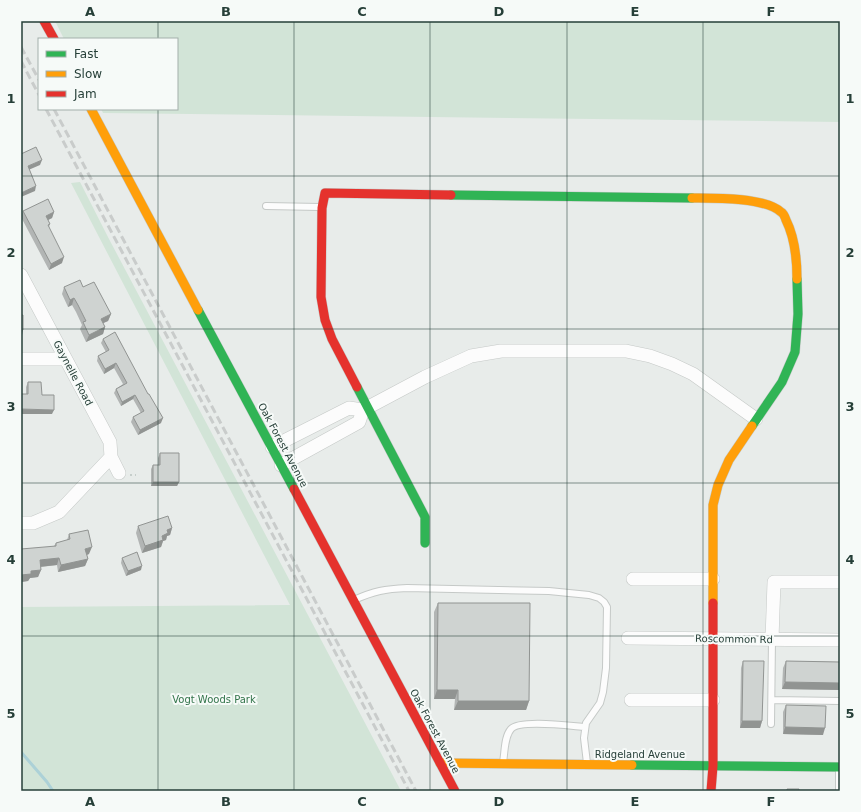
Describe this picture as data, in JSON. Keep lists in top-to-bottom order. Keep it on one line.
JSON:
{"streets":{"street":["Gaynelle Road","Oak Forest Avenue","Roscommon Rd","Ridgeland Avenue"]},"crossings":[["Oak Forest Avenue","Ridgeland Avenue"]],"parks":["Vogt Woods Park"],"legend":["Fast","Slow","Jam"],"grid":{"columns":["A","B","C","D","E","F"],"rows":["1","2","3","4","5"]}}
